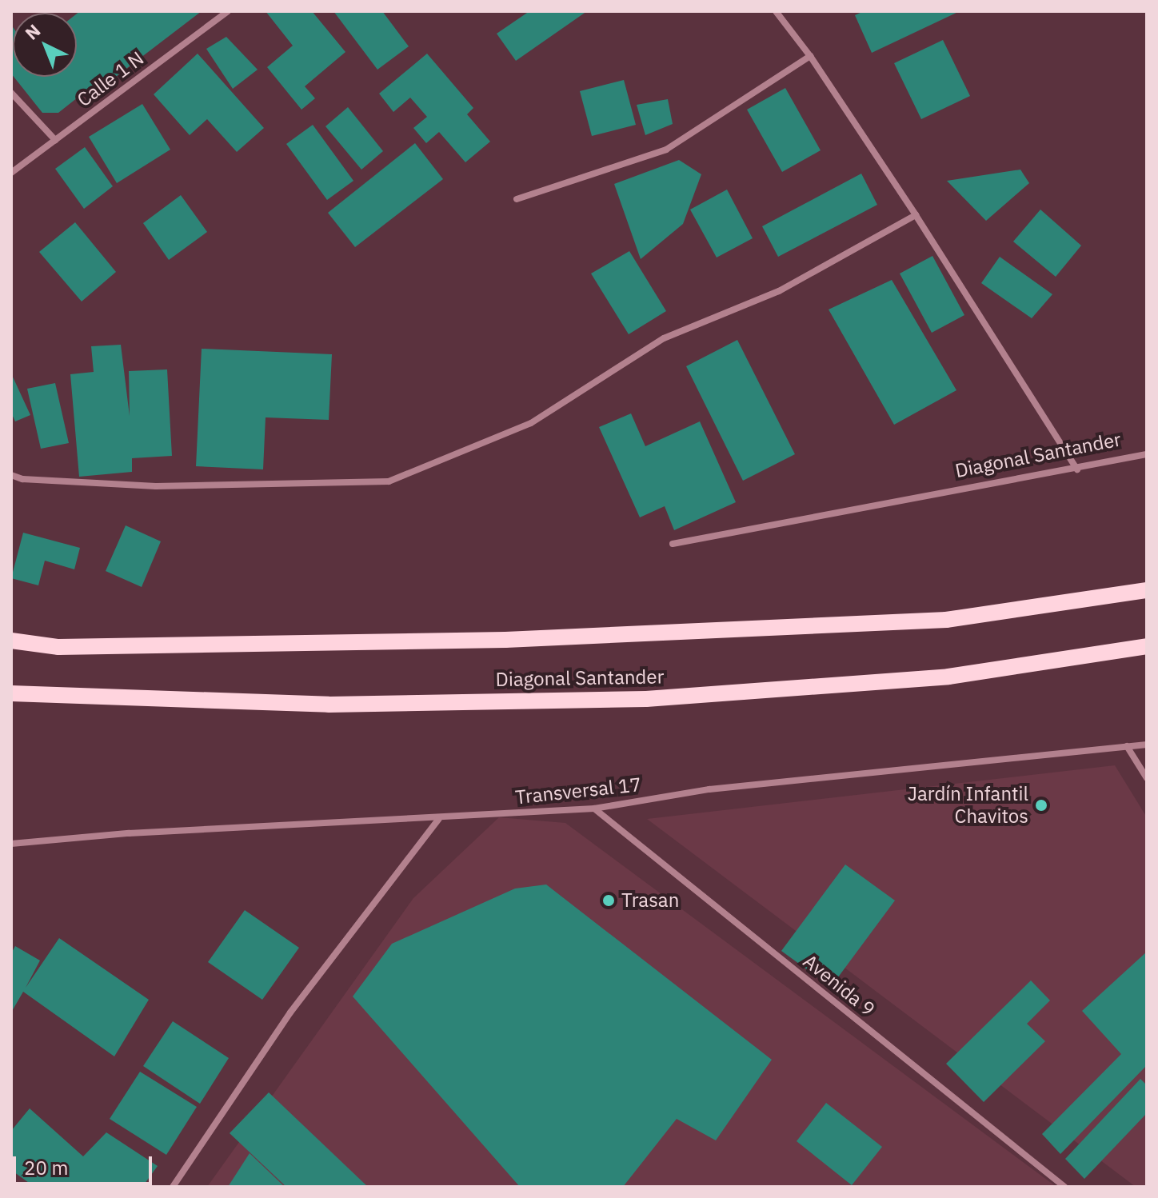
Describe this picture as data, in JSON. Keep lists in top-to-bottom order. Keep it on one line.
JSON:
{"streets":{"main road":["Diagonal Santander"],"street":["Calle 1 N","Transversal 17","Avenida 9"]},"crossings":[["Transversal 17","Avenida 9"]],"places":["Jardín Infantil Chavitos","Trasan"],"scale_bar":"20 m","north":"top left"}
